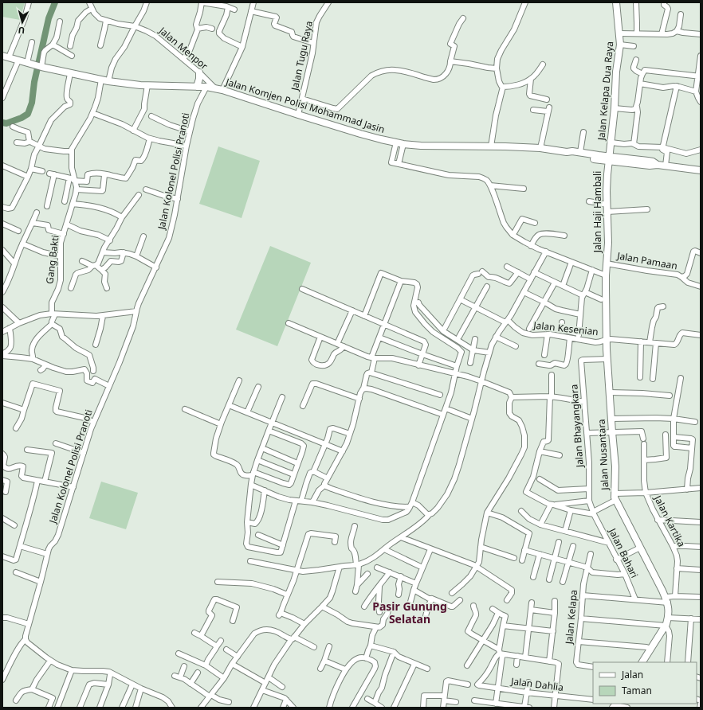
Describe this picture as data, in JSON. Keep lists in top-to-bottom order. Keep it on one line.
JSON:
{"streets":{"main road":["Jalan Kelapa Dua Raya","Jalan Komjen Polisi Mohammad Jasin","Jalan Haji Hambali","Jalan Nusantara"],"street":["Jalan Menpor","Jalan Tugu Raya","Jalan Kolonel Polisi Pranoti","Gang Bakti","Jalan Pamaan","Jalan Kesenian","Jalan Bhayangkara","Jalan Kartika","Jalan Bahari","Jalan Kelapa","Jalan Dahlia"]},"crossings":[["Jalan Menpor","Jalan Komjen Polisi Mohammad Jasin"],["Jalan Menpor","Gang Bakti"],["Jalan Tugu Raya","Jalan Komjen Polisi Mohammad Jasin"],["Jalan Kelapa Dua Raya","Jalan Komjen Polisi Mohammad Jasin"],["Jalan Kelapa Dua Raya","Jalan Haji Hambali"],["Jalan Komjen Polisi Mohammad Jasin","Jalan Kolonel Polisi Pranoti"],["Jalan Komjen Polisi Mohammad Jasin","Jalan Haji Hambali"],["Jalan Komjen Polisi Mohammad Jasin","Gang Bakti"],["Jalan Haji Hambali","Jalan Pamaan"],["Jalan Haji Hambali","Jalan Nusantara"],["Jalan Pamaan","Jalan Nusantara"],["Jalan Kesenian","Jalan Nusantara"],["Jalan Bhayangkara","Jalan Nusantara"],["Jalan Bhayangkara","Jalan Bahari"],["Jalan Nusantara","Jalan Kartika"]],"districts":["Pasir Gunung Selatan"],"legend":["Jalan","Taman"],"north":"bottom"}
